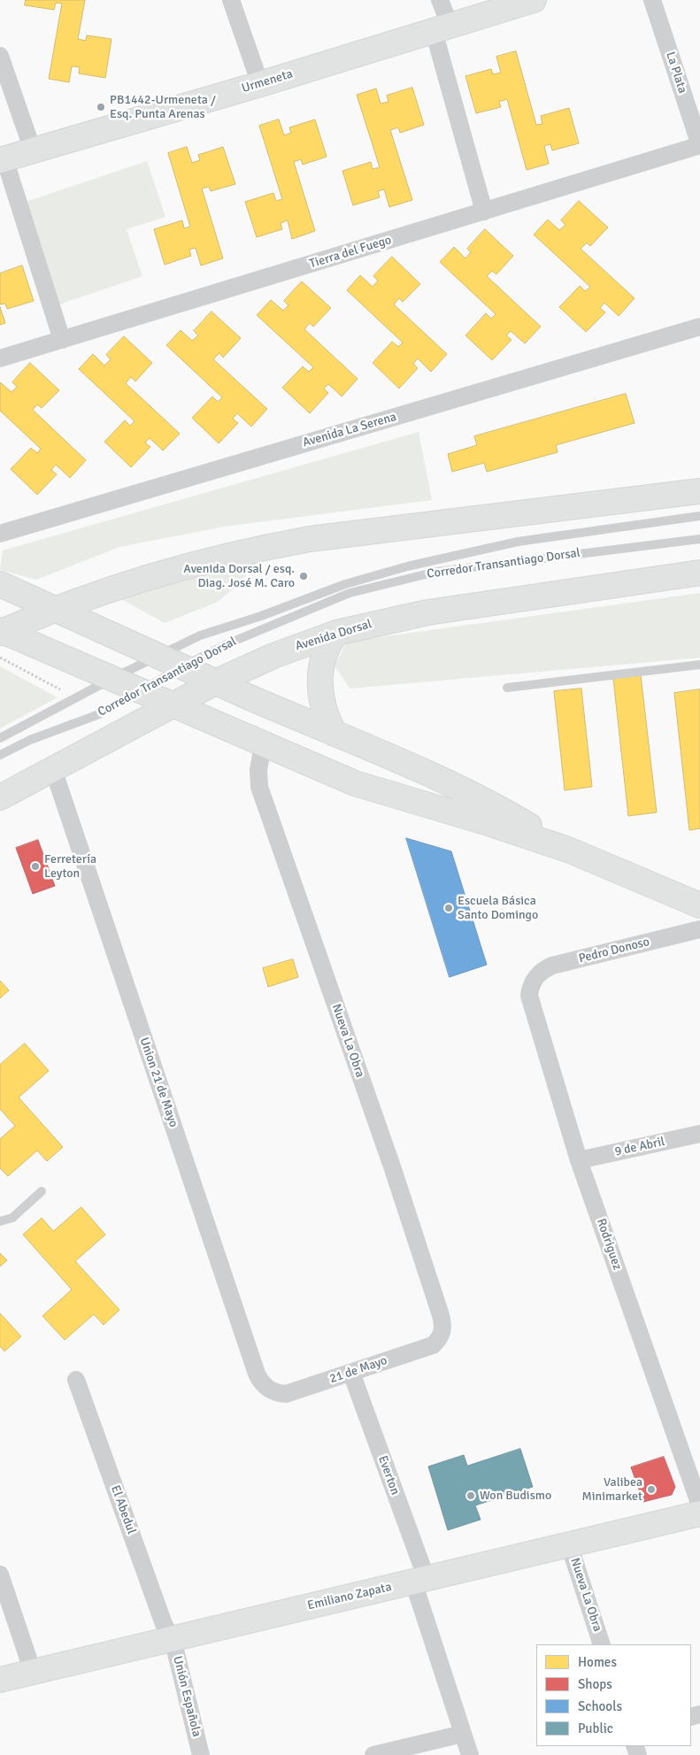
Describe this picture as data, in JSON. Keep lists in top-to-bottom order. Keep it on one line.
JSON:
{"streets":{"main road":["Urmeneta","Avenida Dorsal","Emiliano Zapata"],"street":["La Plata","Tierra del Fuego","Avenida La Serena","Pedro Donoso","Nueva La Obra","Union 21 de Mayo","9 de Abril","Rodriguez","21 de Mayo","Everton","El Abedul","Unión Española"],"lane":["Corredor Transantiago Dorsal"]},"crossings":[["La Plata","Tierra del Fuego"],["Avenida Dorsal","Union 21 de Mayo"],["Pedro Donoso","Rodriguez"],["Nueva La Obra","21 de Mayo"],["Nueva La Obra","Emiliano Zapata"],["Union 21 de Mayo","21 de Mayo"],["9 de Abril","Rodriguez"],["21 de Mayo","Everton"],["Everton","Emiliano Zapata"],["El Abedul","Emiliano Zapata"],["El Abedul","Unión Española"],["Emiliano Zapata","Unión Española"]],"places":["PB1442-Urmeneta / Esq. Punta Arenas","Avenida Dorsal / esq. Diag. José M. Caro","Ferretería Leyton","Escuela Básica Santo Domingo","Valibea Minimarket","Won Budismo"],"legend":["Homes","Shops","Schools","Public"]}
